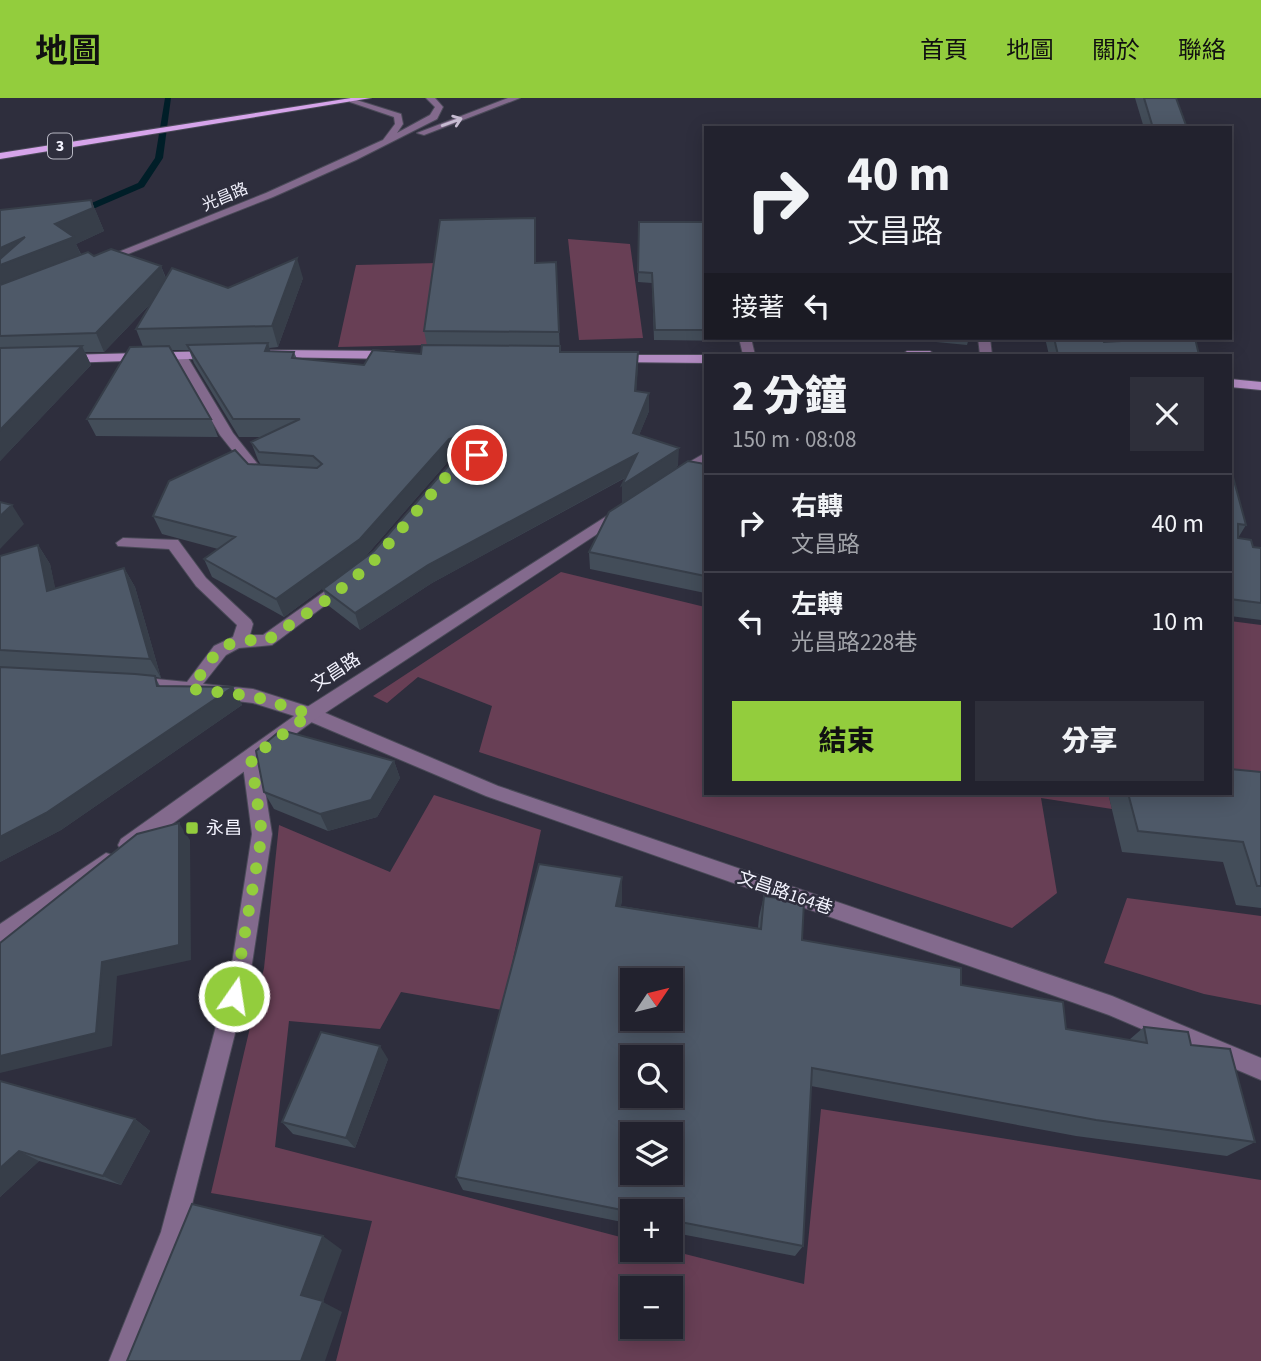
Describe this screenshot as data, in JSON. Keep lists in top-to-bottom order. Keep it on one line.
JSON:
{"streets":{"main road":["3"],"street":["光昌路","文昌路","文昌路164巷"]},"crossings":[["文昌路","文昌路164巷"]],"places":{"transit":["永昌"]},"north":"top right","page":{"header":"地圖","nav":["首頁","地圖","關於","聯絡"],"turn":["40 m","文昌路"],"then":"接著","heading":["2 分鐘","150 m · 08:08"],"list":[{"name":"右轉","note":"文昌路","value":"40 m"},{"name":"左轉","note":"光昌路228巷","value":"10 m"}],"buttons":["結束","分享"],"map_buttons":["+","−"]}}
